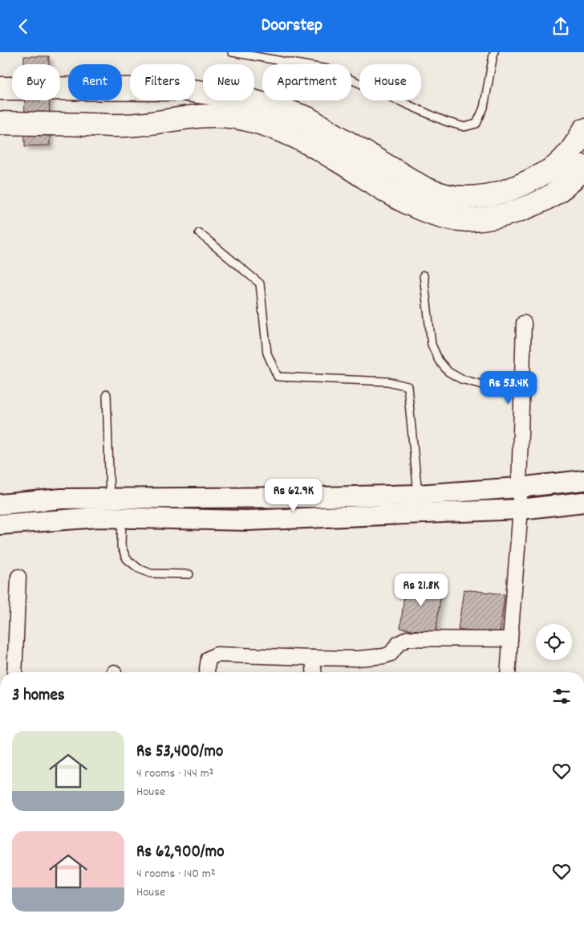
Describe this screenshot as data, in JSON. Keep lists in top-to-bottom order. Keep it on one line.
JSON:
{"page":{"header":"Doorstep","chip":["Buy","Rent","Filters","New","Apartment","House"],"price":["Rs 53.4K","Rs 62.9K","Rs 21.8K"],"heading":"3 homes","list":[{"name":"Rs 53,400/mo","note":"4 rooms · 144 m² · House"},{"name":"Rs 62,900/mo","note":"4 rooms · 140 m² · House"}]}}
